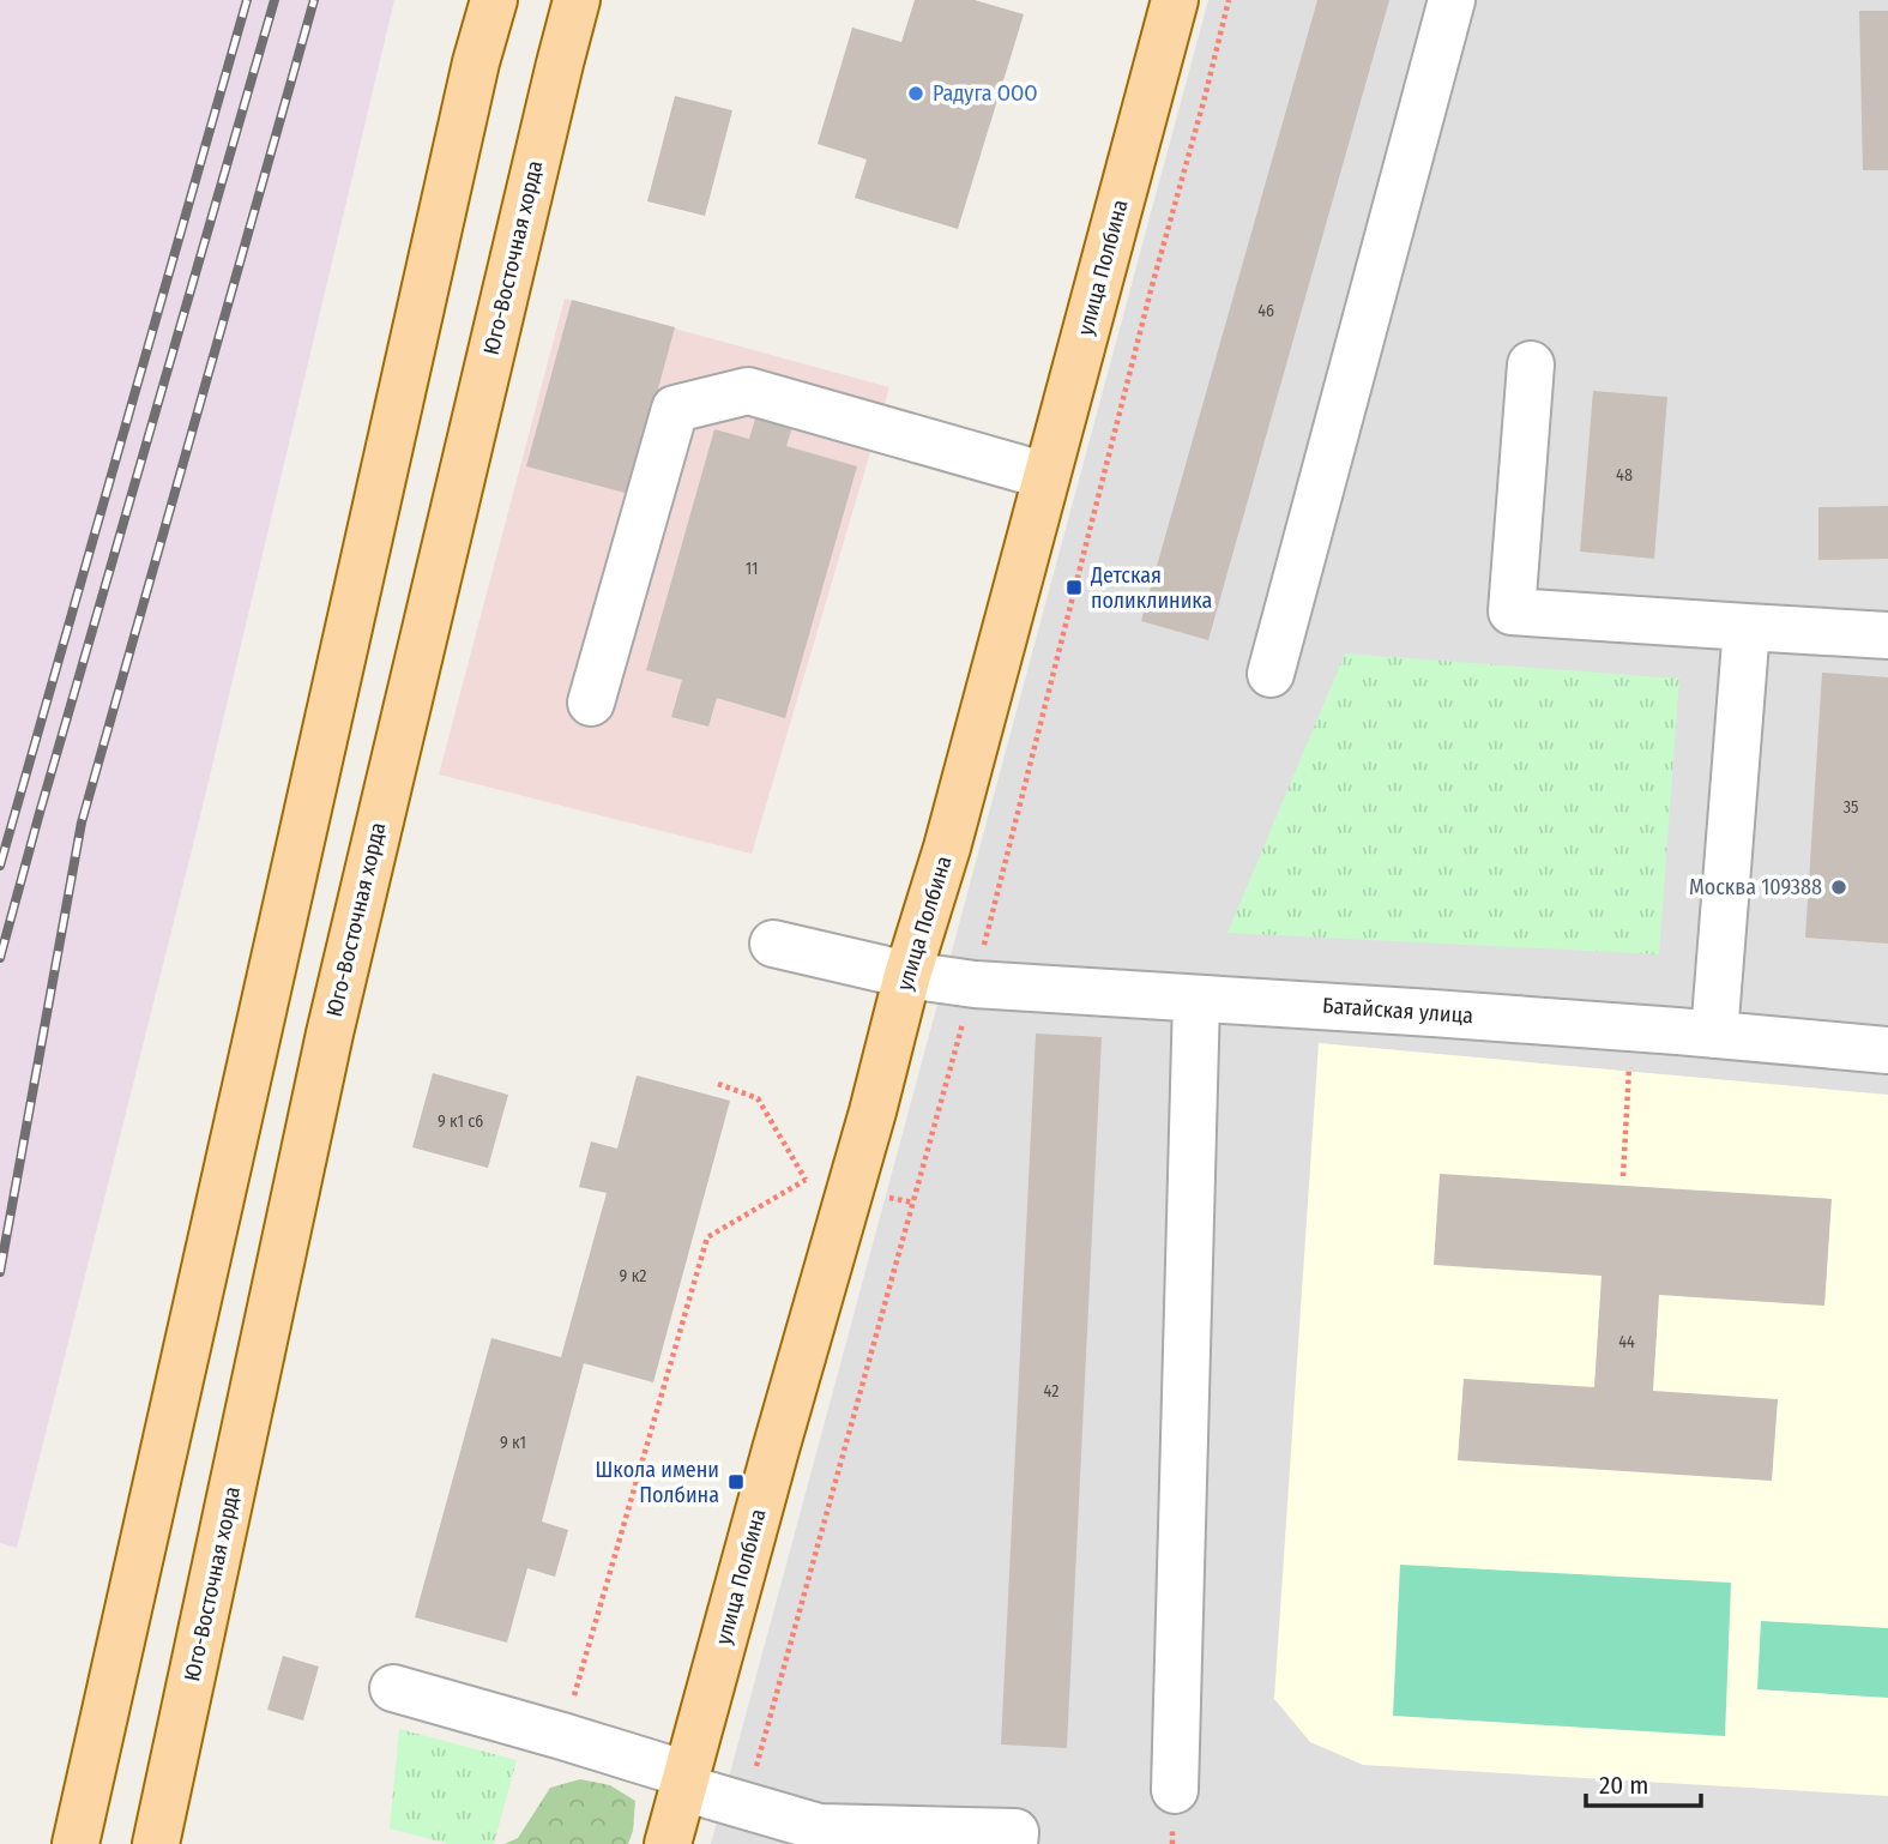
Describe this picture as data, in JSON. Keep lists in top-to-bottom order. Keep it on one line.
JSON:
{"streets":{"main road":["Юго-Восточная хорда","улица Полбина"],"street":["Батайская улица"]},"crossings":[["улица Полбина","Батайская улица"]],"places":{"other":["Радуга ООО","Москва 109388"],"transit":["Детская поликлиника","Школа имени Полбина"]},"house_numbers":["46","48","11","35","9 к1 с6","9 к2","44","42","9 к1"],"scale_bar":"20 m"}
